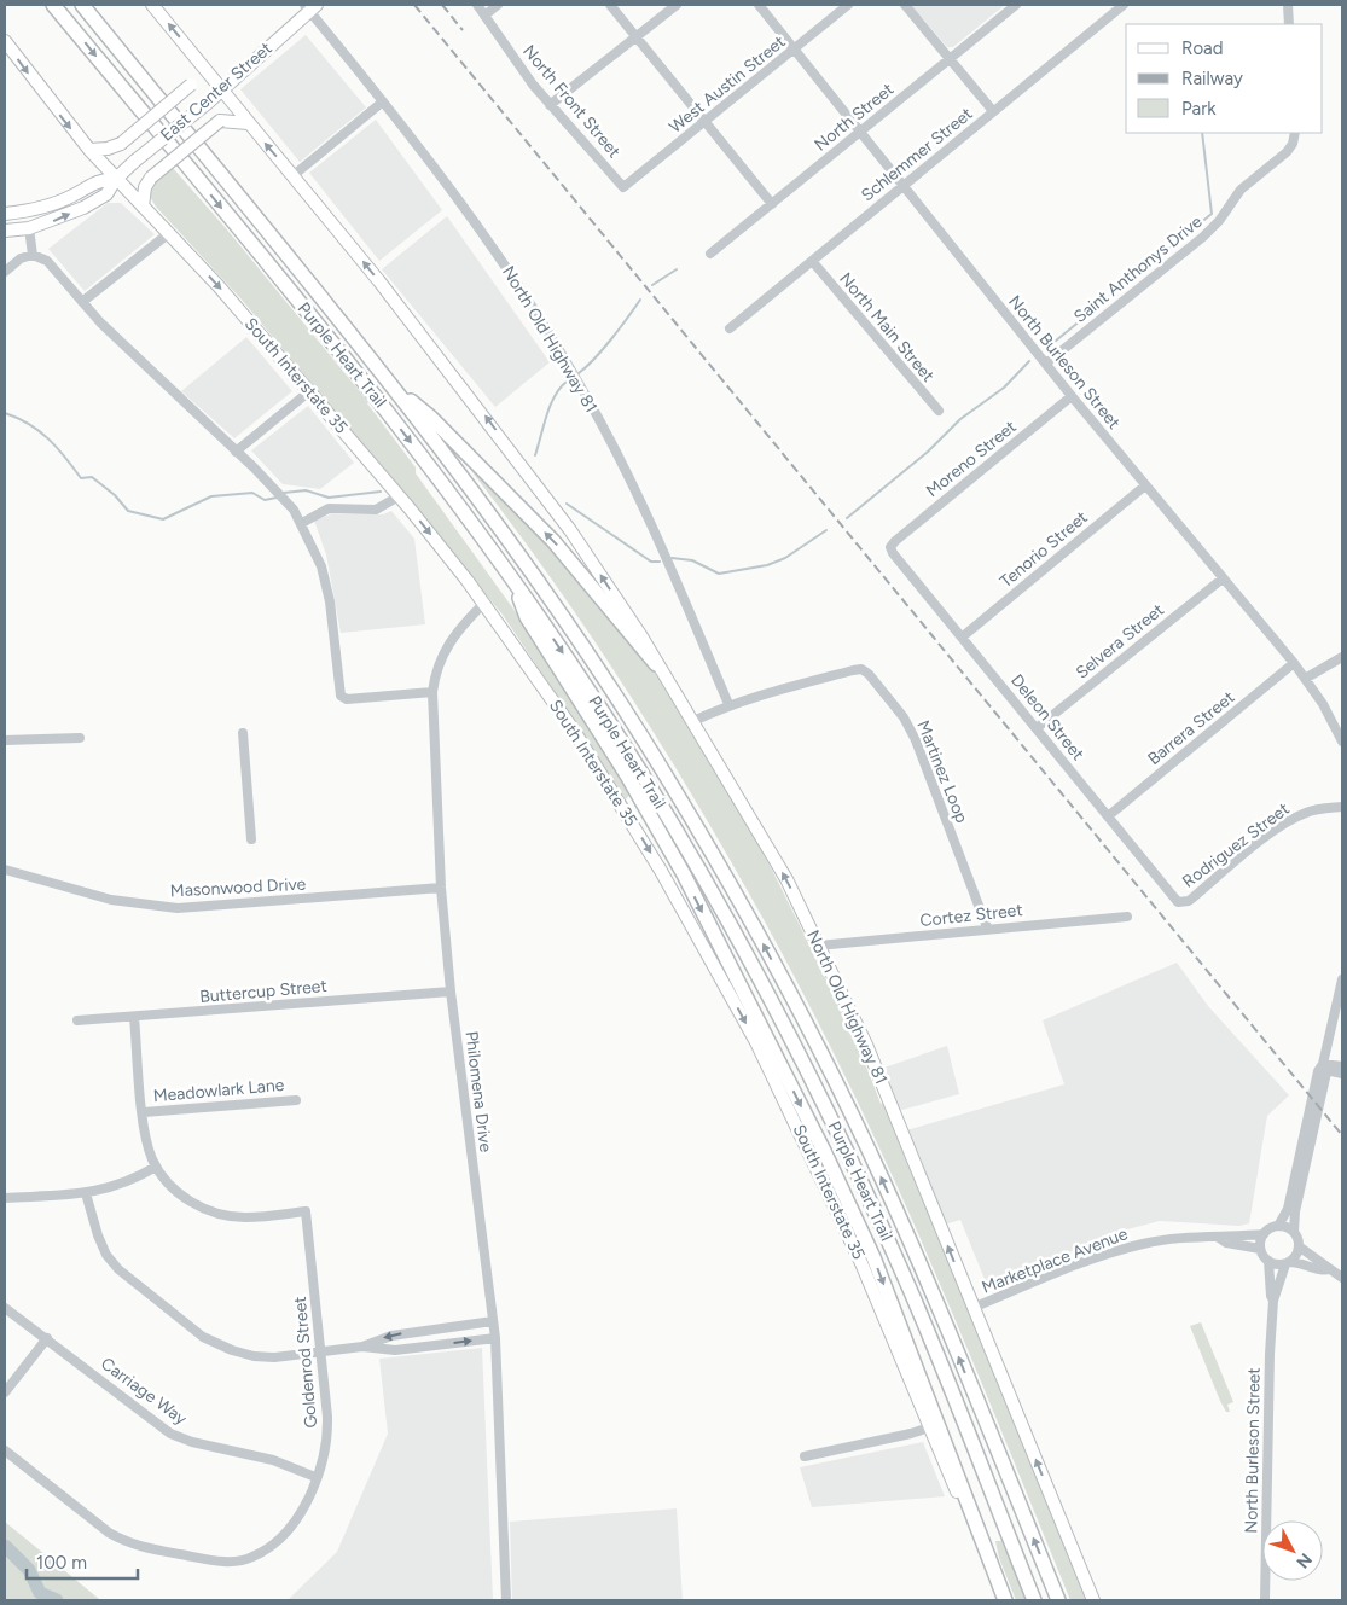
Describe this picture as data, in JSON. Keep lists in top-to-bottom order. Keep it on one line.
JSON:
{"streets":{"highway":["Purple Heart Trail"],"main road":["East Center Street","North Old Highway 81","South Interstate 35"],"street":["West Austin Street","North Front Street","North Street","Schlemmer Street","Saint Anthonys Drive","North Main Street","North Burleson Street","Moreno Street","Tenorio Street","Selvera Street","Deleon Street","Barrera Street","Martinez Loop","Rodriguez Street","Masonwood Drive","Cortez Street","Buttercup Street","Meadowlark Lane","Philomena Drive","Marketplace Avenue","Goldenrod Street","Carriage Way"]},"crossings":[["West Austin Street","North Front Street"],["West Austin Street","North Burleson Street"],["East Center Street","North Old Highway 81"],["East Center Street","South Interstate 35"],["North Street","North Burleson Street"],["Schlemmer Street","North Main Street"],["Schlemmer Street","North Burleson Street"],["Saint Anthonys Drive","North Burleson Street"],["North Old Highway 81","Martinez Loop"],["North Old Highway 81","Cortez Street"],["North Old Highway 81","Marketplace Avenue"],["North Burleson Street","Moreno Street"],["North Burleson Street","Tenorio Street"],["North Burleson Street","Selvera Street"],["North Burleson Street","Barrera Street"],["North Burleson Street","Marketplace Avenue"],["South Interstate 35","Philomena Drive"],["Moreno Street","Deleon Street"],["Tenorio Street","Deleon Street"],["Selvera Street","Deleon Street"],["Deleon Street","Barrera Street"],["Deleon Street","Rodriguez Street"],["Martinez Loop","Cortez Street"],["Masonwood Drive","Philomena Drive"],["Buttercup Street","Philomena Drive"],["Buttercup Street","Goldenrod Street"],["Meadowlark Lane","Goldenrod Street"],["Goldenrod Street","Carriage Way"]],"one_way":["North Old Highway 81","South Interstate 35"],"legend":["Road","Railway","Park"],"scale_bar":"100 m","north":"bottom right"}
